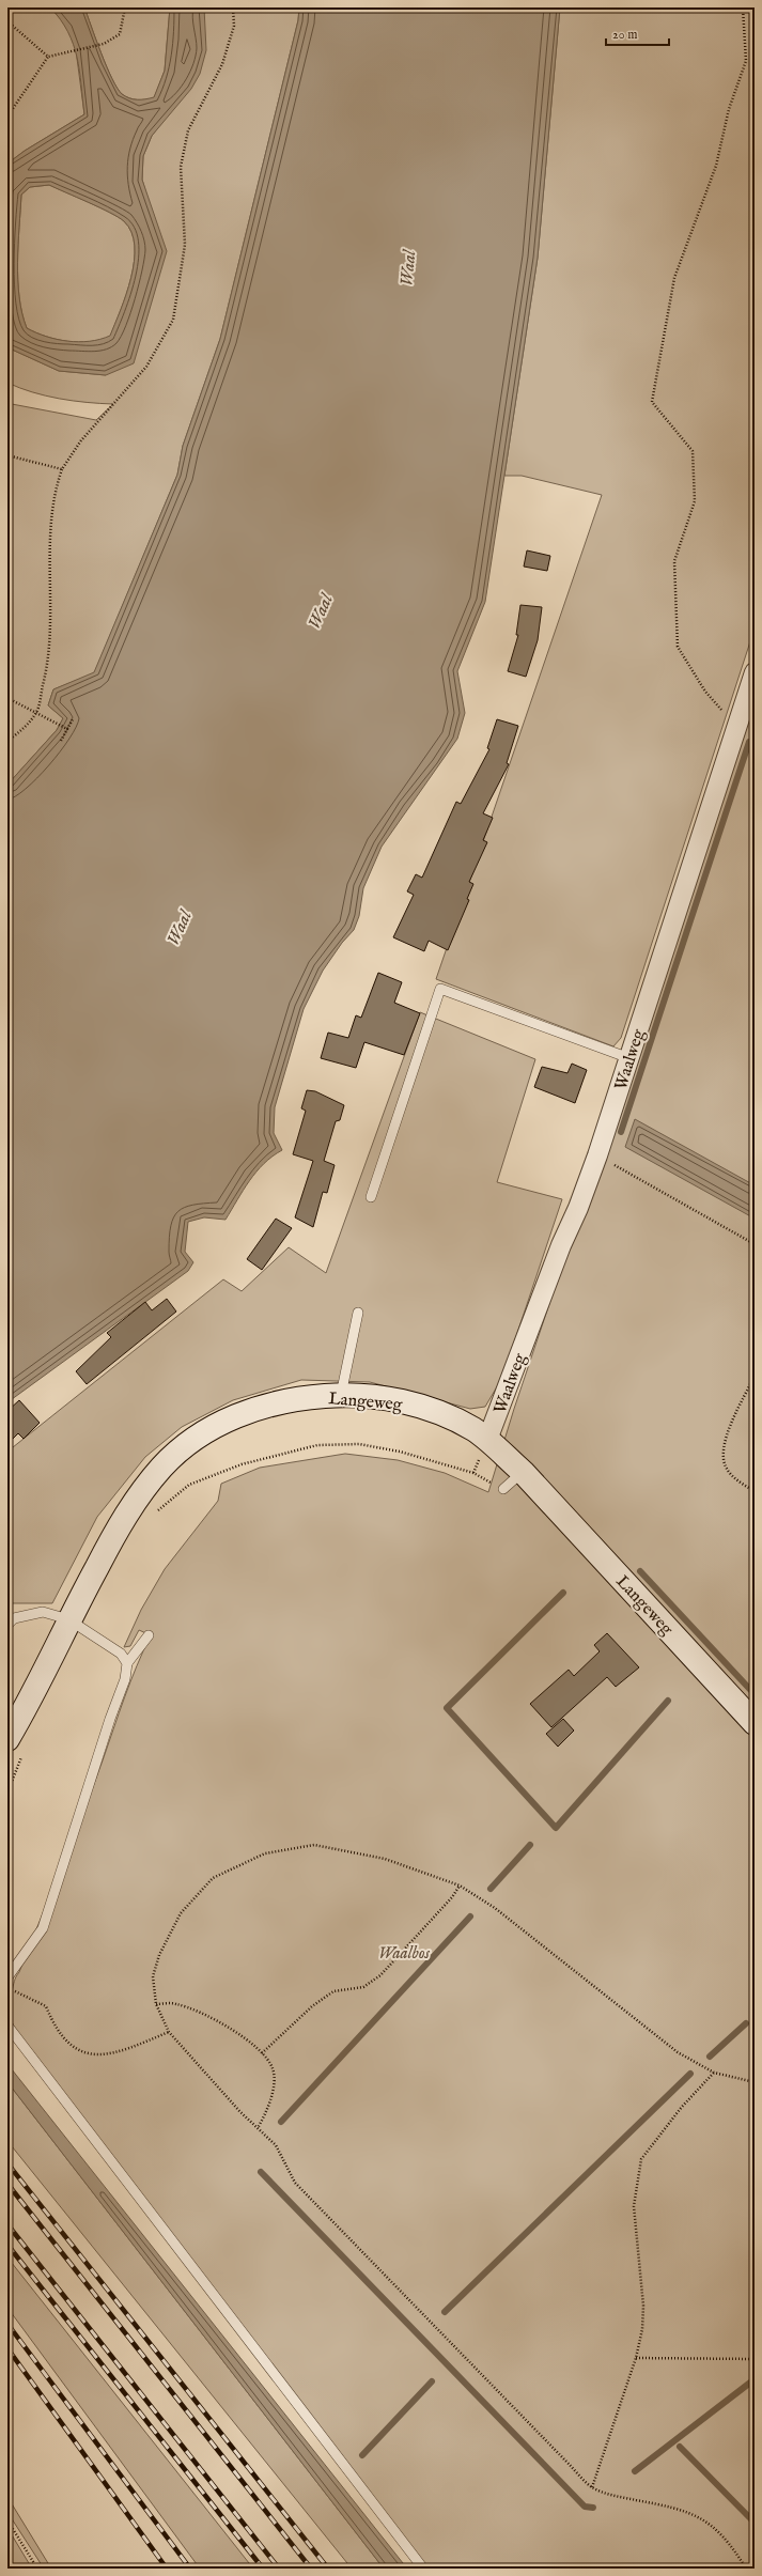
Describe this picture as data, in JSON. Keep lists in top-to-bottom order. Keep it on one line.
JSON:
{"streets":{"main road":["Langeweg"],"street":["Waalweg"]},"crossings":[["Waalweg","Langeweg"]],"water":["Waal"],"parks":["Waalbos"],"scale_bar":"20 m"}
